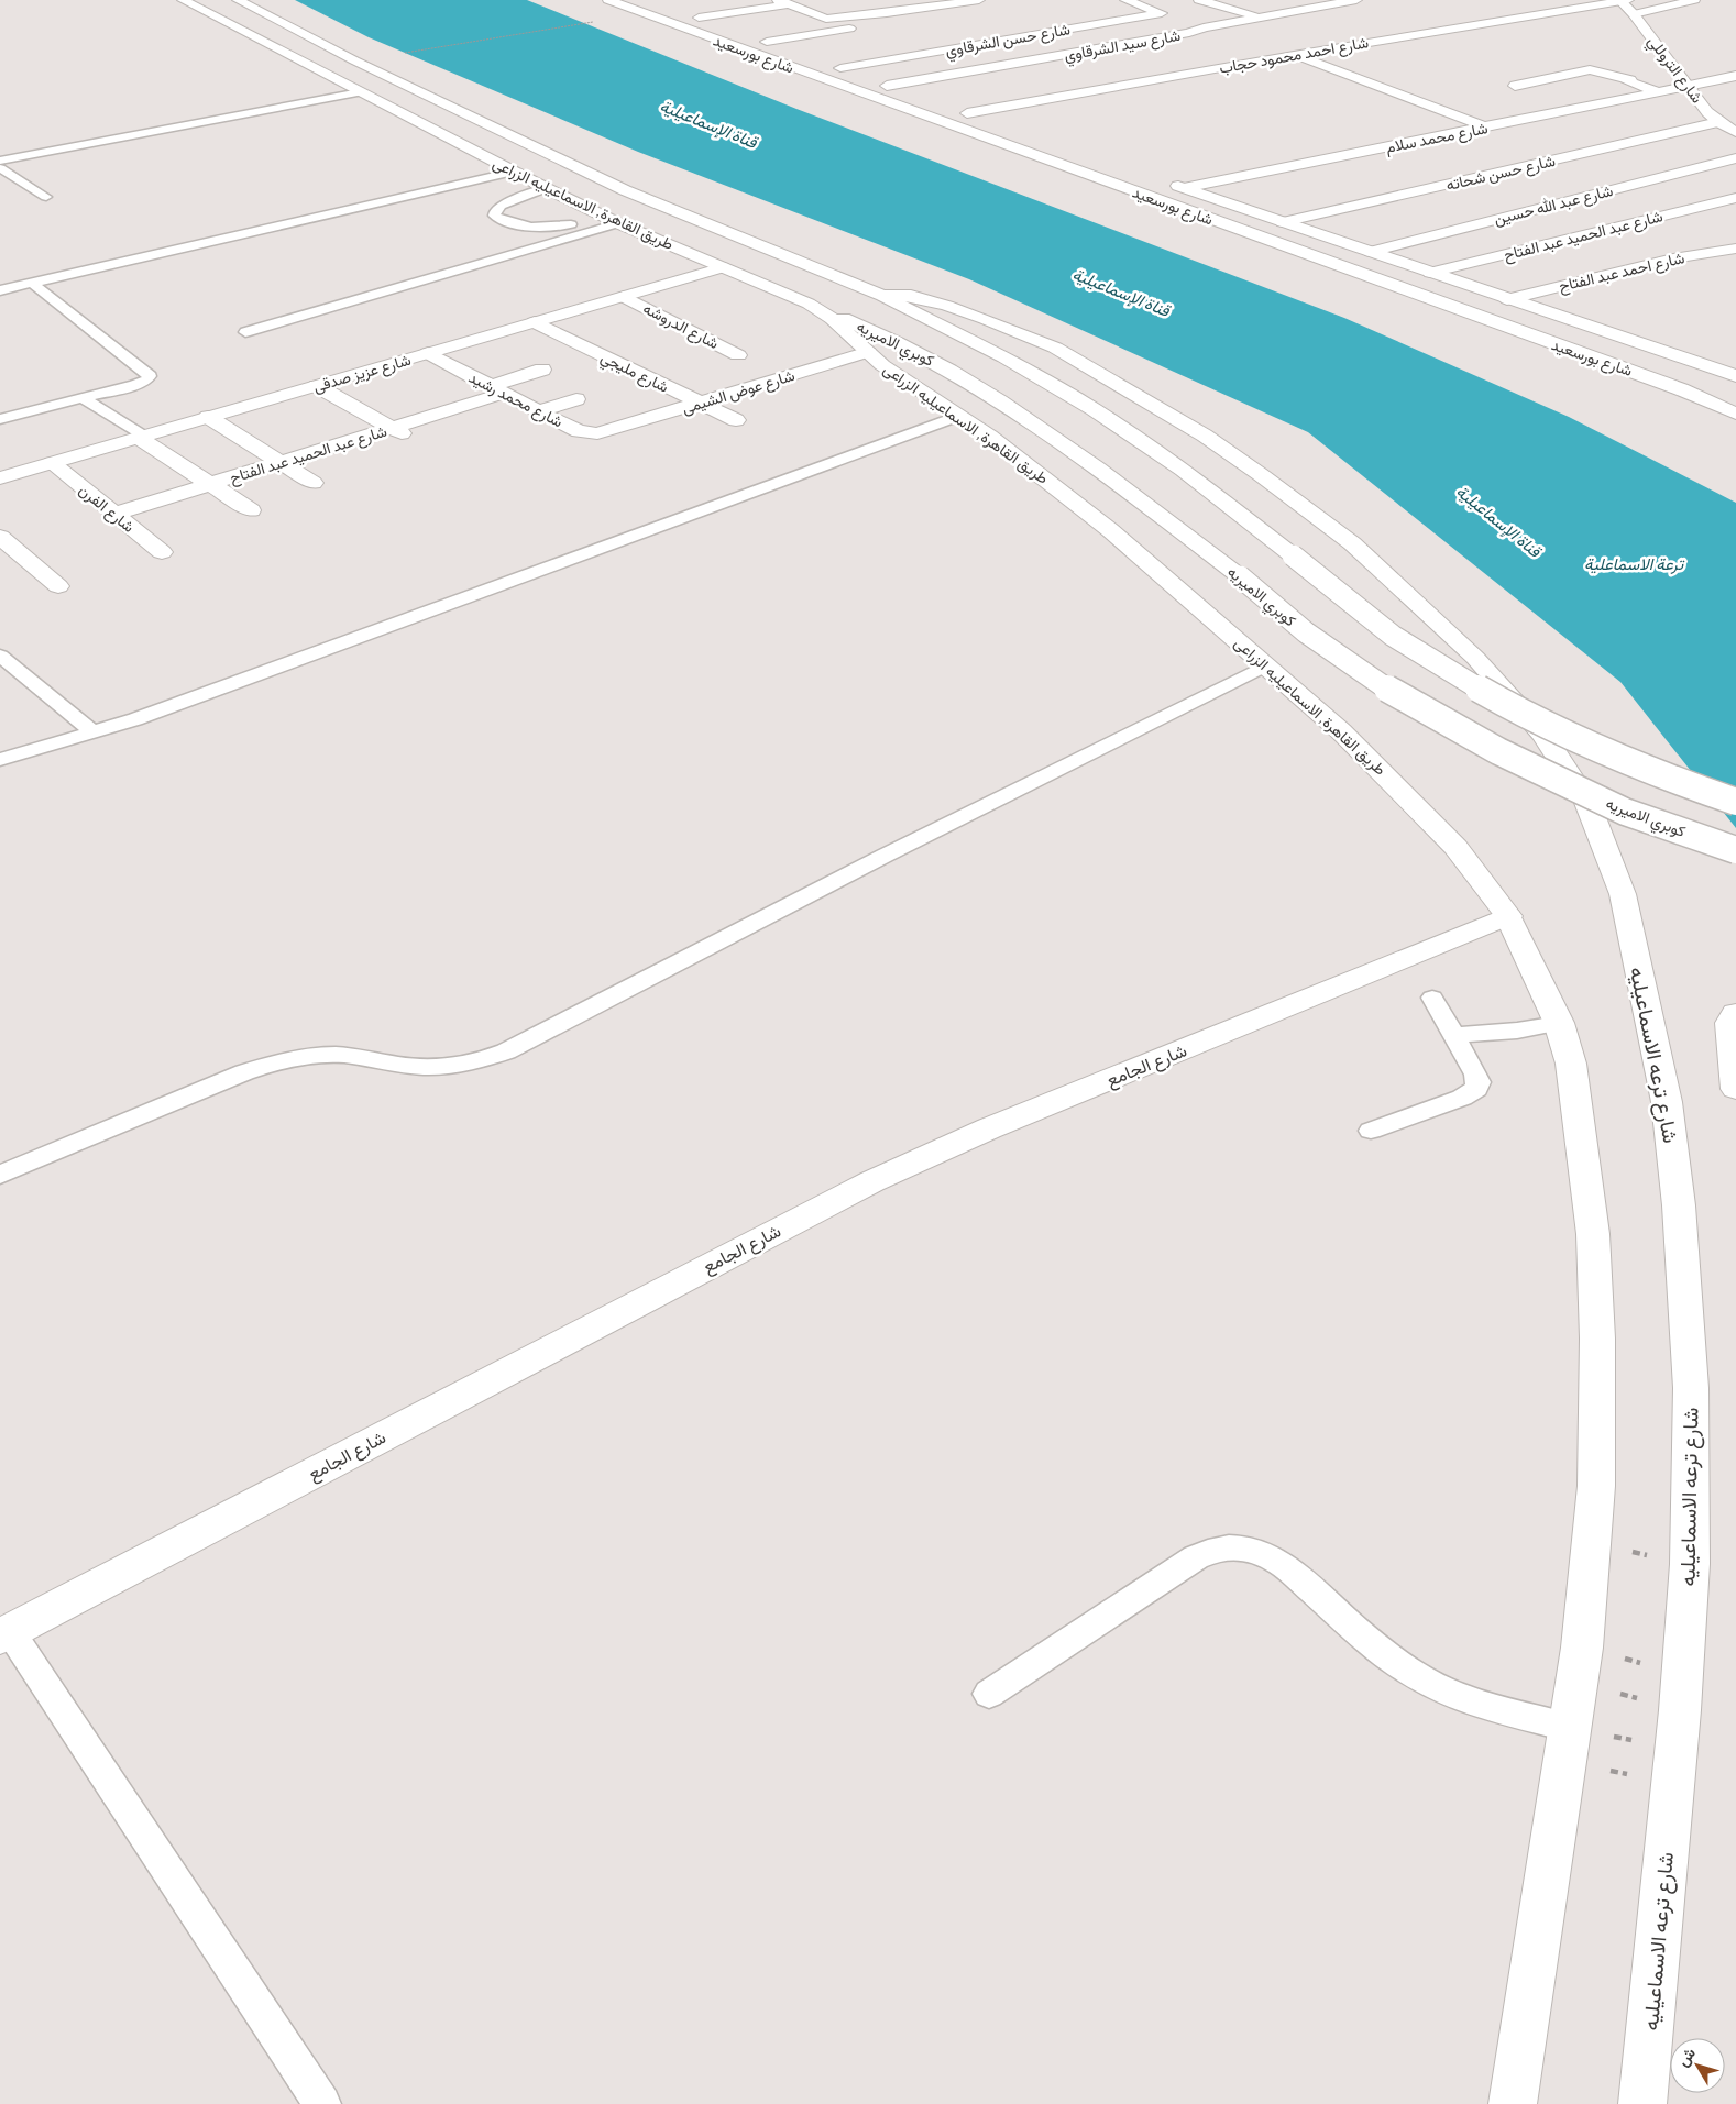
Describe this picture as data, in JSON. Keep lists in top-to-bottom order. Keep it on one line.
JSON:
{"streets":{"main road":["شارع حسن الشرقاوي","شارع سيد الشرقاوي","شارع بورسعيد","شارع احمد محمود حجاب","شارع التروللي","شارع محمد سلام","شارع حسن شحاته","طريق القاهرة, الاسماعيليه الزراعى","شارع عبد الله حسين","شارع عبد الحميد عبد الفتاح","شارع احمد عبد الفتاح","شارع الدروشه","كوبري الاميريه","شارع مليجي","شارع عزيز صدقى","شارع عوض الشيمى","شارع محمد رشيد","شارع الفرن","شارع ترعه الاسماعيليه","شارع الجامع"]},"crossings":[["شارع حسن الشرقاوي","شارع بورسعيد"],["شارع سيد الشرقاوي","شارع بورسعيد"],["شارع بورسعيد","شارع محمد سلام"],["شارع بورسعيد","شارع حسن شحاته"],["شارع بورسعيد","شارع عبد الله حسين"],["شارع بورسعيد","شارع عبد الحميد عبد الفتاح"],["شارع بورسعيد","شارع احمد عبد الفتاح"],["شارع احمد محمود حجاب","شارع التروللي"],["شارع التروللي","شارع محمد سلام"],["شارع التروللي","شارع حسن شحاته"],["طريق القاهرة, الاسماعيليه الزراعى","كوبري الاميريه"],["طريق القاهرة, الاسماعيليه الزراعى","شارع عزيز صدقى"],["طريق القاهرة, الاسماعيليه الزراعى","شارع عوض الشيمى"],["طريق القاهرة, الاسماعيليه الزراعى","شارع ترعه الاسماعيليه"],["طريق القاهرة, الاسماعيليه الزراعى","شارع الجامع"],["شارع عبد الحميد عبد الفتاح","شارع محمد رشيد"],["شارع عبد الحميد عبد الفتاح","شارع الفرن"],["شارع الدروشه","شارع عزيز صدقى"],["شارع مليجي","شارع عزيز صدقى"],["شارع مليجي","شارع عوض الشيمى"],["شارع عزيز صدقى","شارع محمد رشيد"],["شارع عزيز صدقى","شارع الفرن"],["شارع عوض الشيمى","شارع محمد رشيد"]],"water":["قناة الإسماعيلية","ترعة الاسماعلية"],"north":"top left"}
